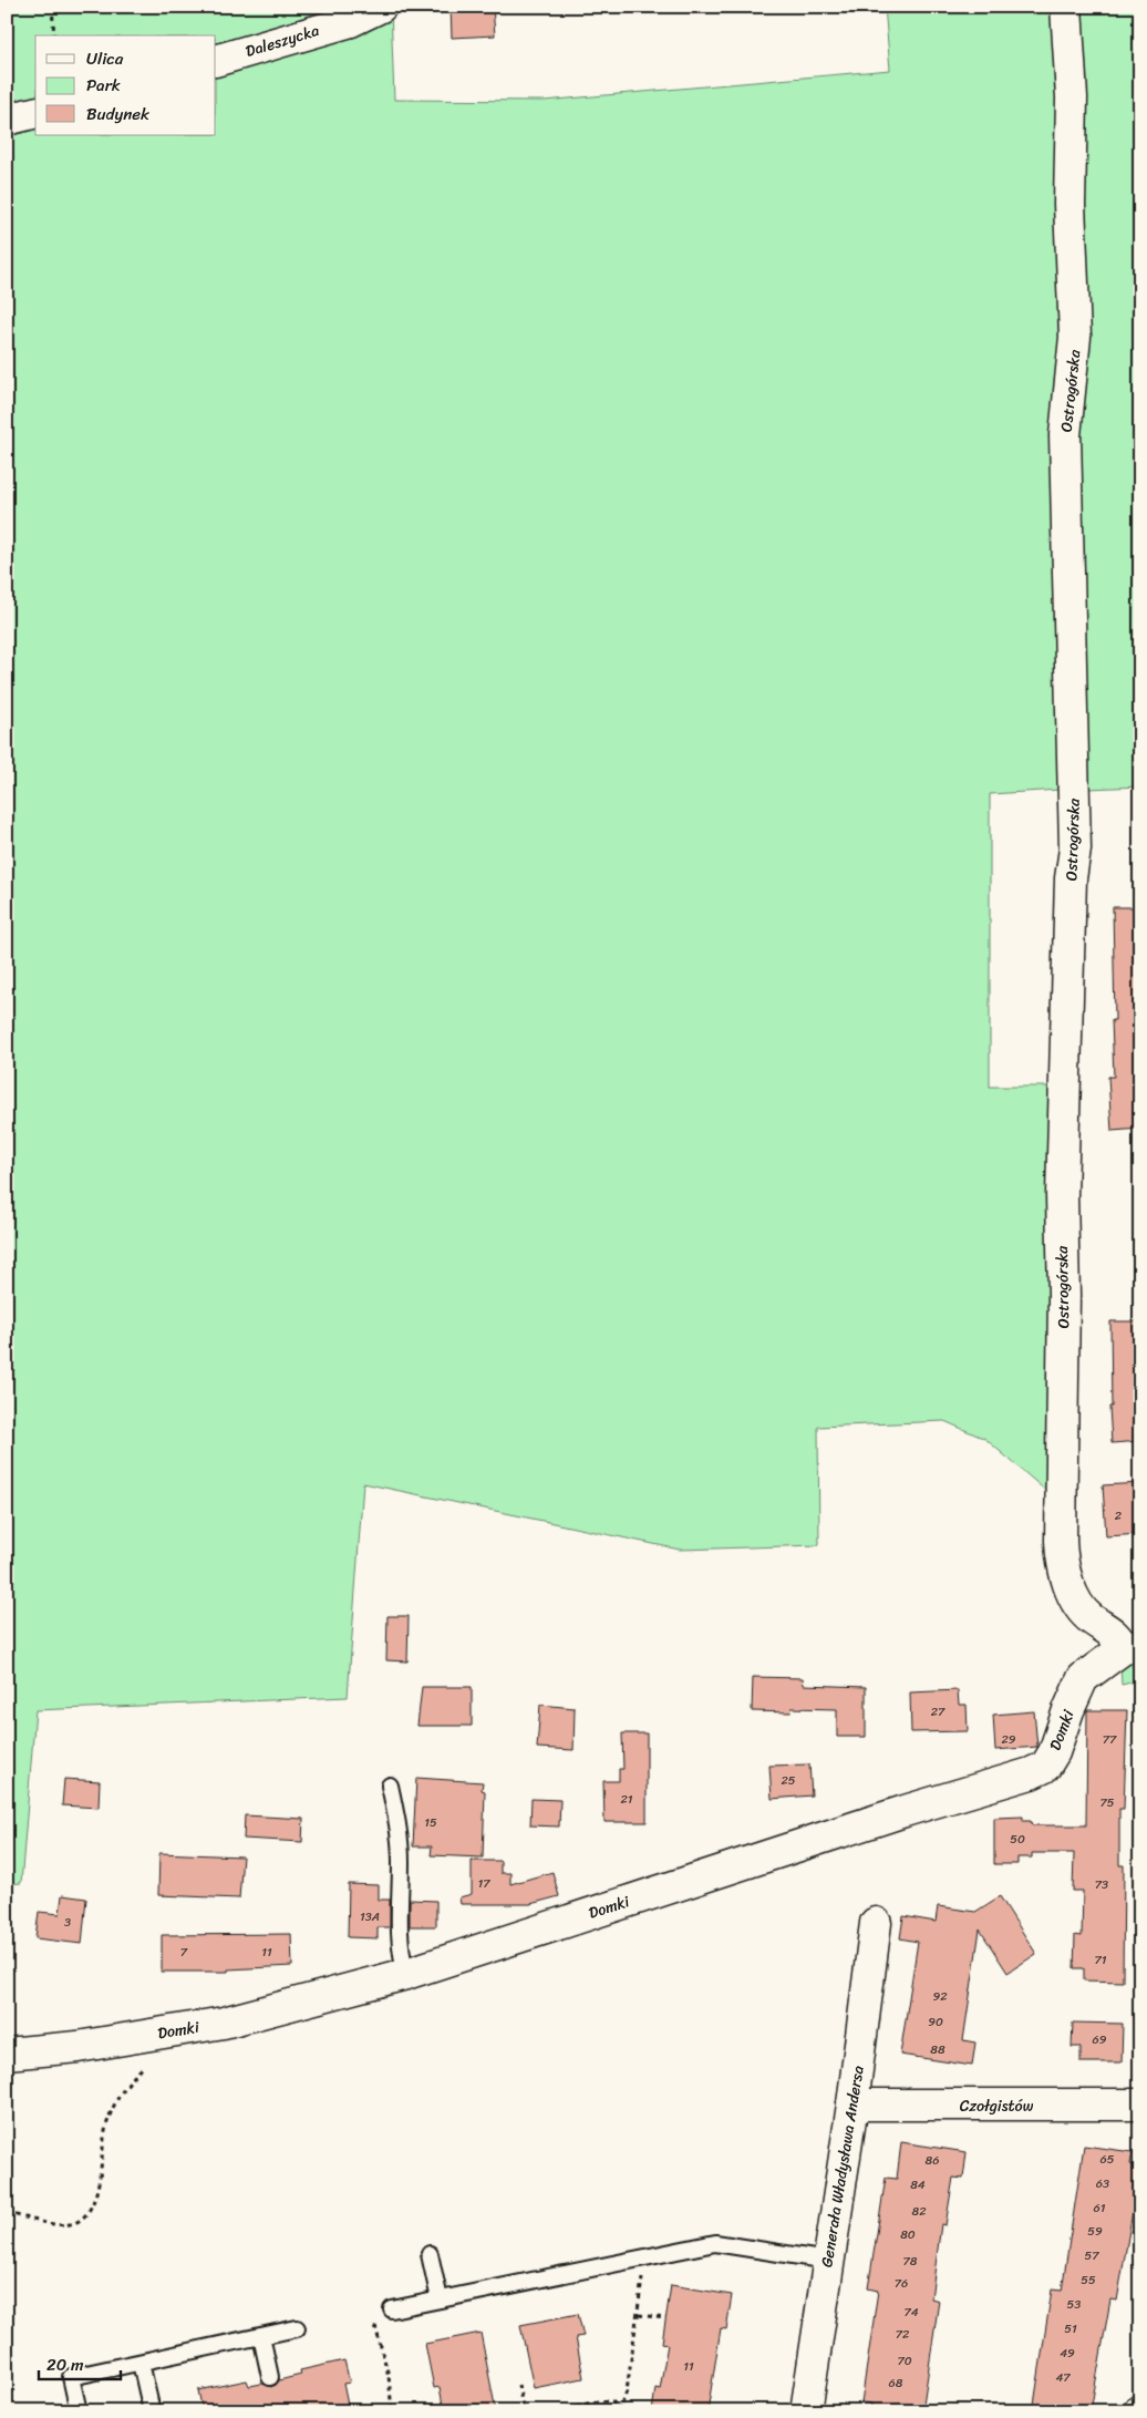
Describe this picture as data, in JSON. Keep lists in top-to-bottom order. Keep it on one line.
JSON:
{"streets":{"street":["Daleszycka","Ostrogórska","Domki","Czołgistów","Generała Władysława Andersa"]},"crossings":[["Ostrogórska","Domki"],["Czołgistów","Generała Władysława Andersa"]],"house_numbers":["2","27","29","77","25","21","75","15","50","17","73","13A","3","7","11","71","92","90","69","88","65","86","63","84","61","82","59","80","57","78","55","76","53","74","51","72","49","70","11","47","68"],"legend":["Ulica","Park","Budynek"],"scale_bar":"20 m"}
